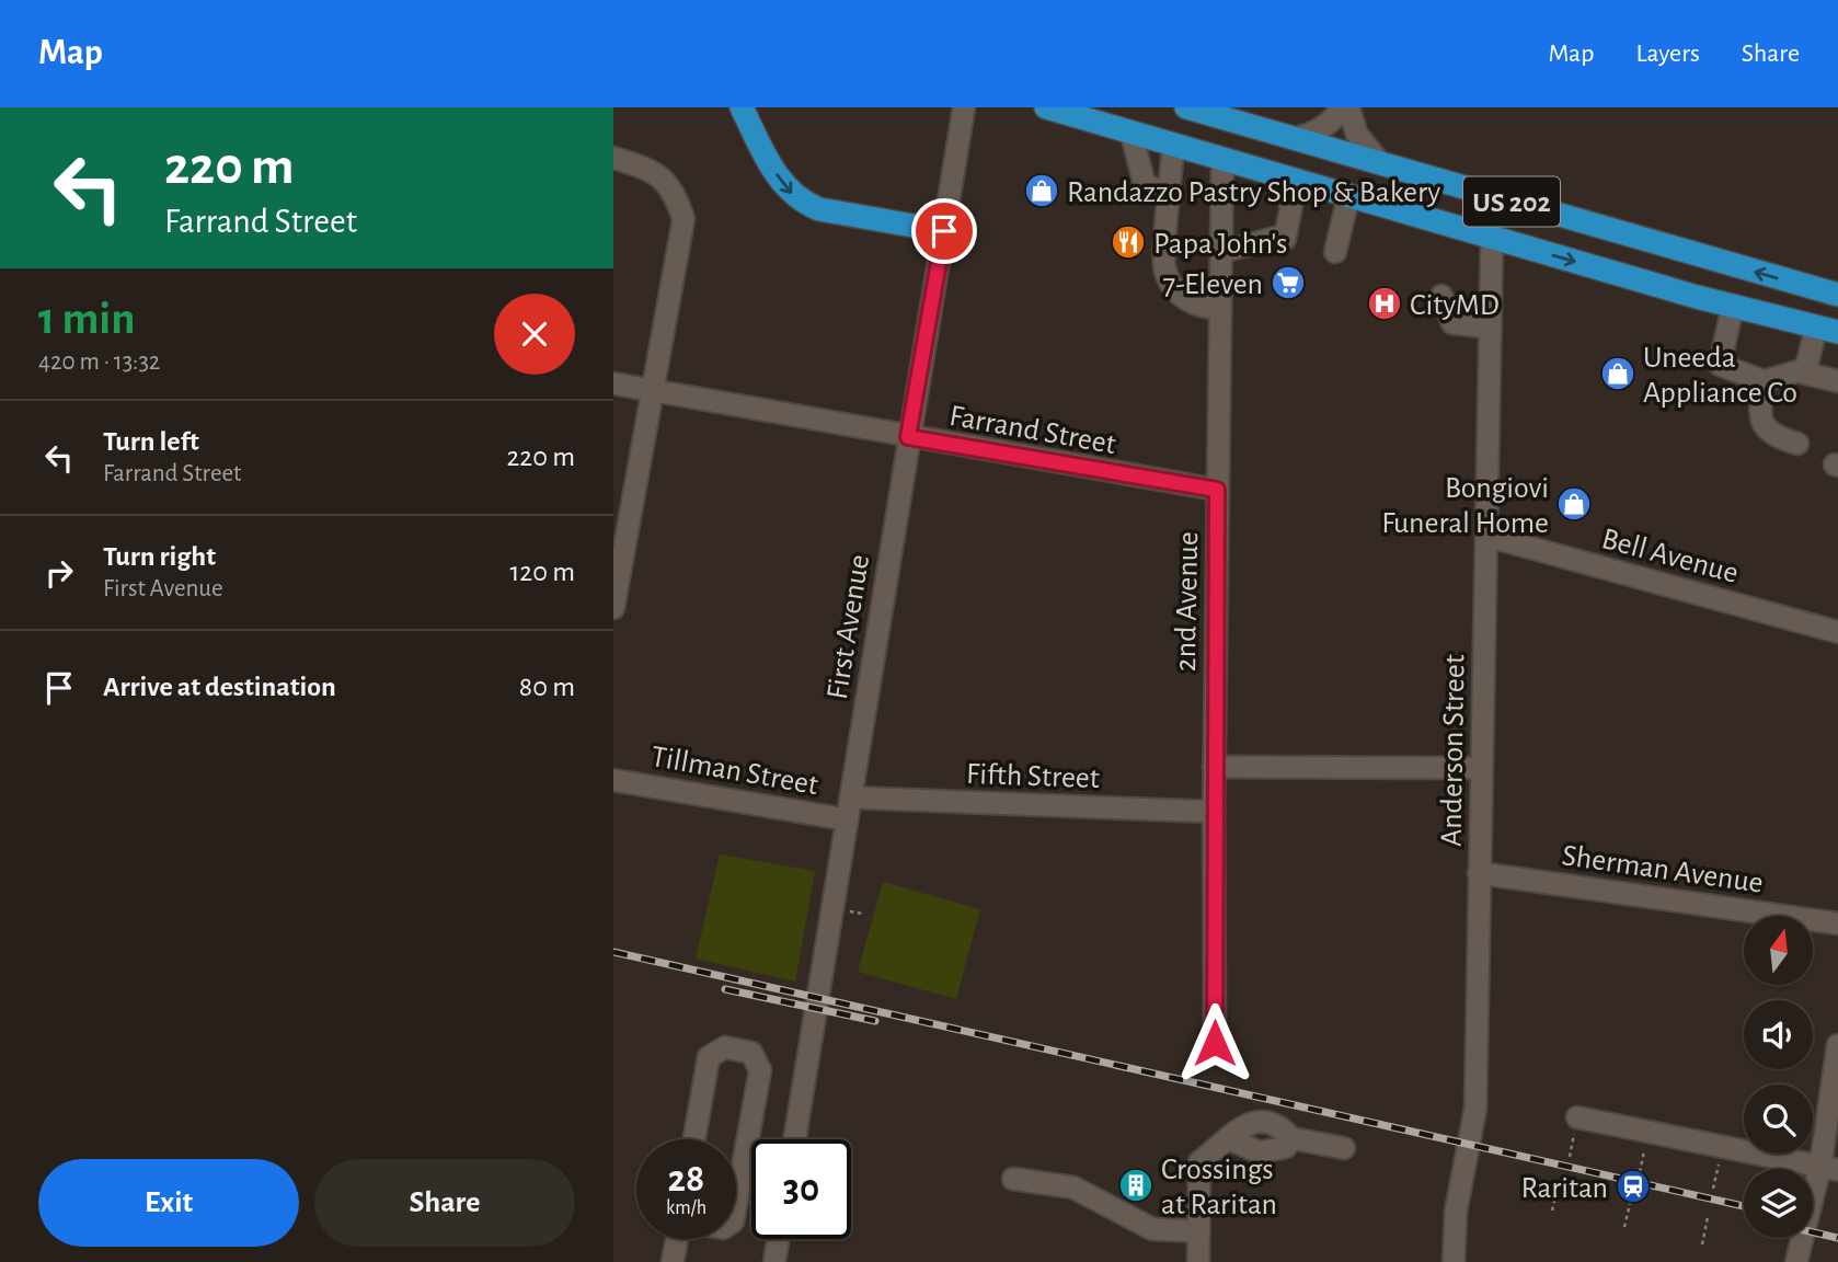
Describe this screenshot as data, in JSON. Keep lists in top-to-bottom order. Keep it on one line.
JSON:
{"streets":{"highway":["US 202"],"street":["Farrand Street","Bell Avenue","2nd Avenue","First Avenue","Anderson Street","Tillman Street","Fifth Street","Sherman Avenue"]},"crossings":[["US 202","2nd Avenue"],["US 202","Anderson Street"],["Farrand Street","2nd Avenue"],["Farrand Street","First Avenue"],["Bell Avenue","Anderson Street"],["2nd Avenue","Fifth Street"],["First Avenue","Tillman Street"],["First Avenue","Fifth Street"],["Anderson Street","Sherman Avenue"]],"places":{"shop":["Randazzo Pastry Shop & Bakery","Uneeda Appliance Co","Bongiovi Funeral Home"],"restaurant":["Papa John's"],"supermarket":["7-Eleven"],"hospital":["CityMD"],"building":["Crossings at Raritan"],"station":["Raritan"]},"north":"top","page":{"header":"Map","nav":["Map","Layers","Share"],"turn":["220 m","Farrand Street"],"heading":["1 min","420 m · 13:32"],"list":[{"name":"Turn left","note":"Farrand Street","value":"220 m"},{"name":"Turn right","note":"First Avenue","value":"120 m"},{"name":"Arrive at destination","value":"80 m"}],"speed":"28 km/h","limit":"30","buttons":["Exit","Share"]}}
